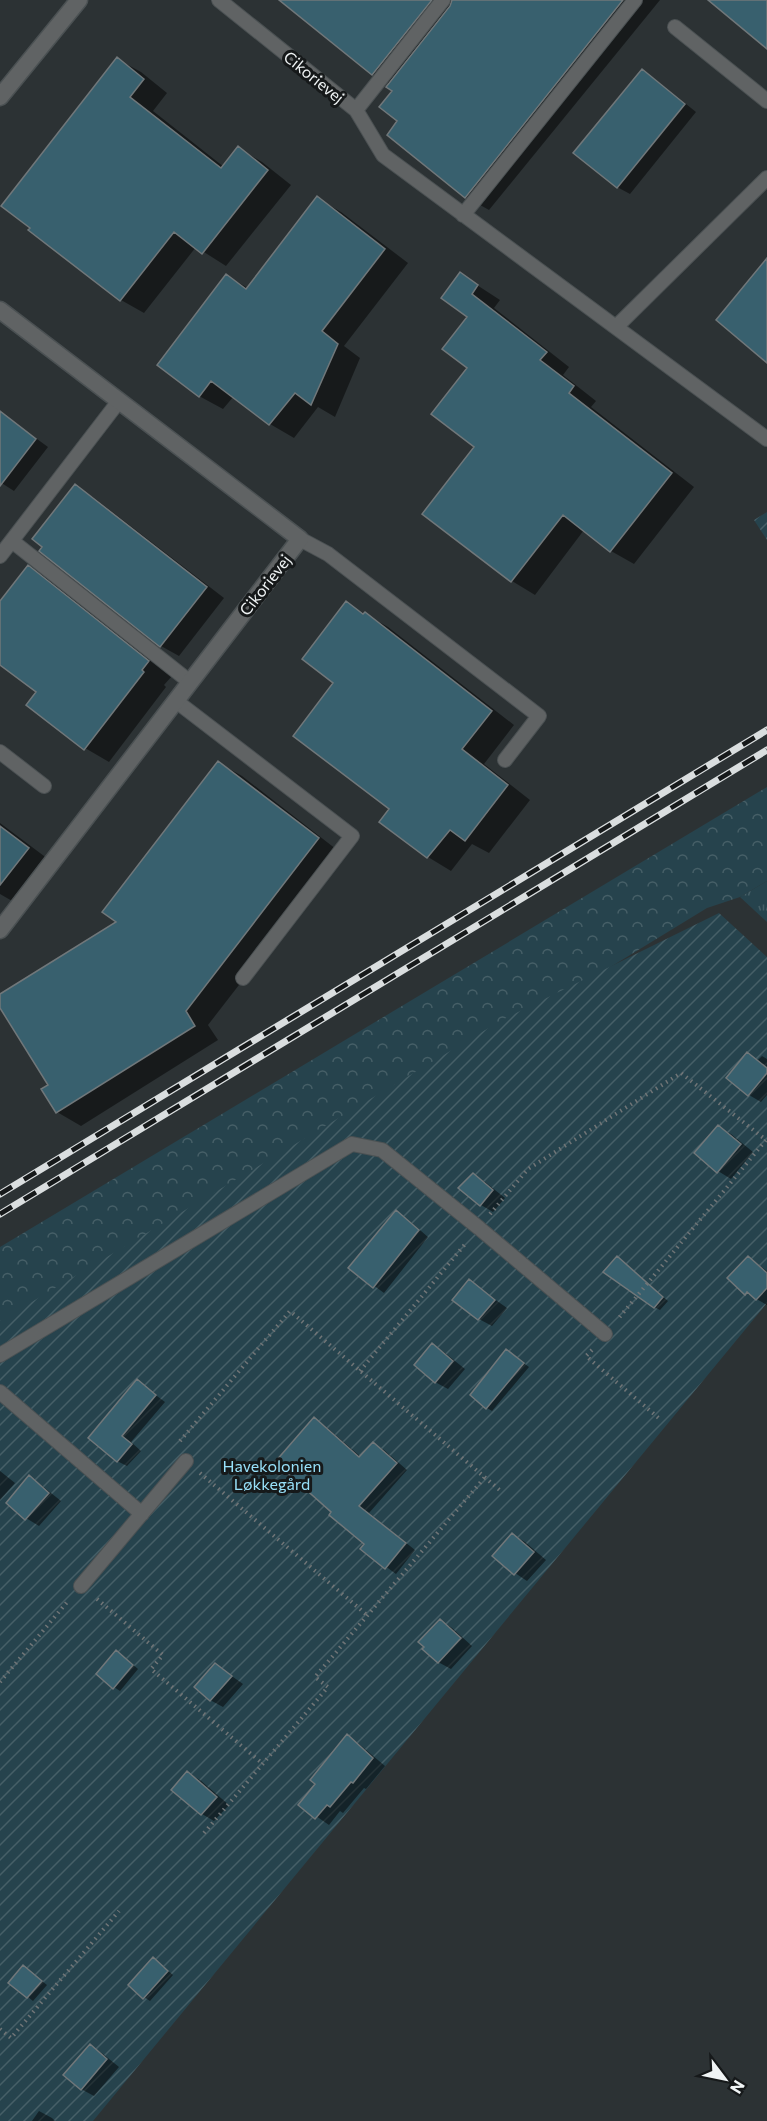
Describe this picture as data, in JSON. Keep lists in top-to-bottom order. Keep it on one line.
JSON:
{"streets":{"street":["Cikorievej"]},"parks":["Havekolonien Løkkegård"],"north":"bottom right"}
